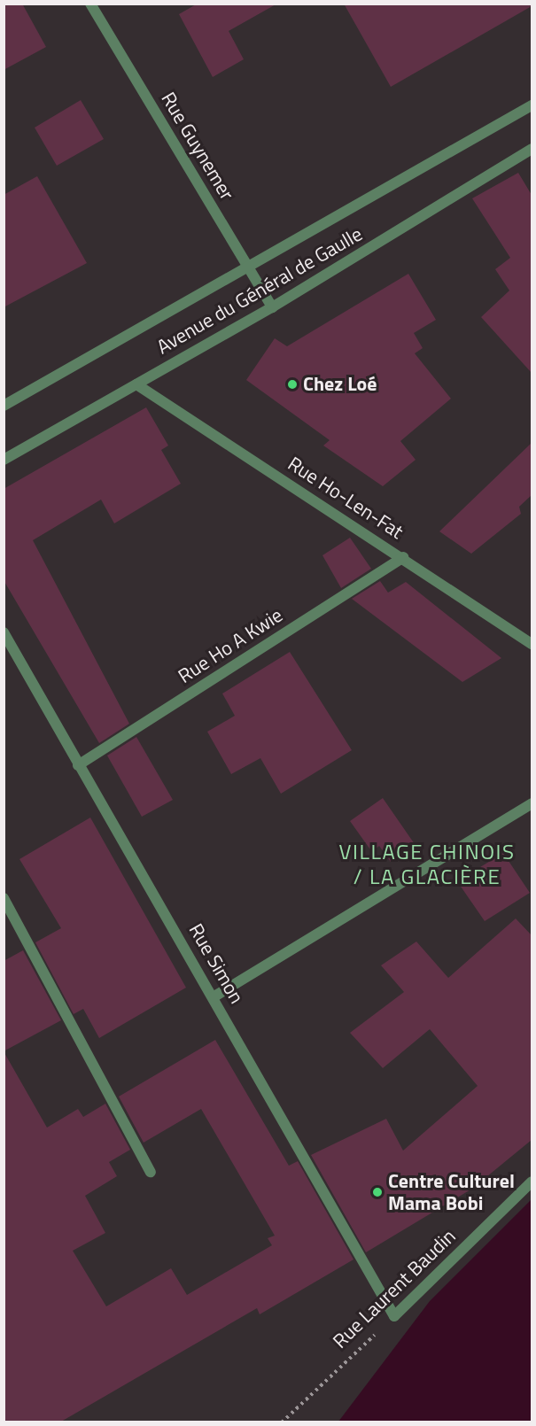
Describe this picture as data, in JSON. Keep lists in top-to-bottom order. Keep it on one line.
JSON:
{"streets":{"street":["Rue Guynemer","Avenue du Général de Gaulle","Rue Ho-Len-Fat","Rue Ho A Kwie","Rue Simon","Rue Laurent Baudin"]},"crossings":[["Rue Guynemer","Avenue du Général de Gaulle"],["Avenue du Général de Gaulle","Rue Ho-Len-Fat"],["Rue Ho-Len-Fat","Rue Ho A Kwie"],["Rue Ho A Kwie","Rue Simon"],["Rue Simon","Rue Laurent Baudin"]],"districts":["VILLAGE CHINOIS / LA GLACIÈRE"],"places":["Chez Loé","Centre Culturel Mama Bobi"]}
